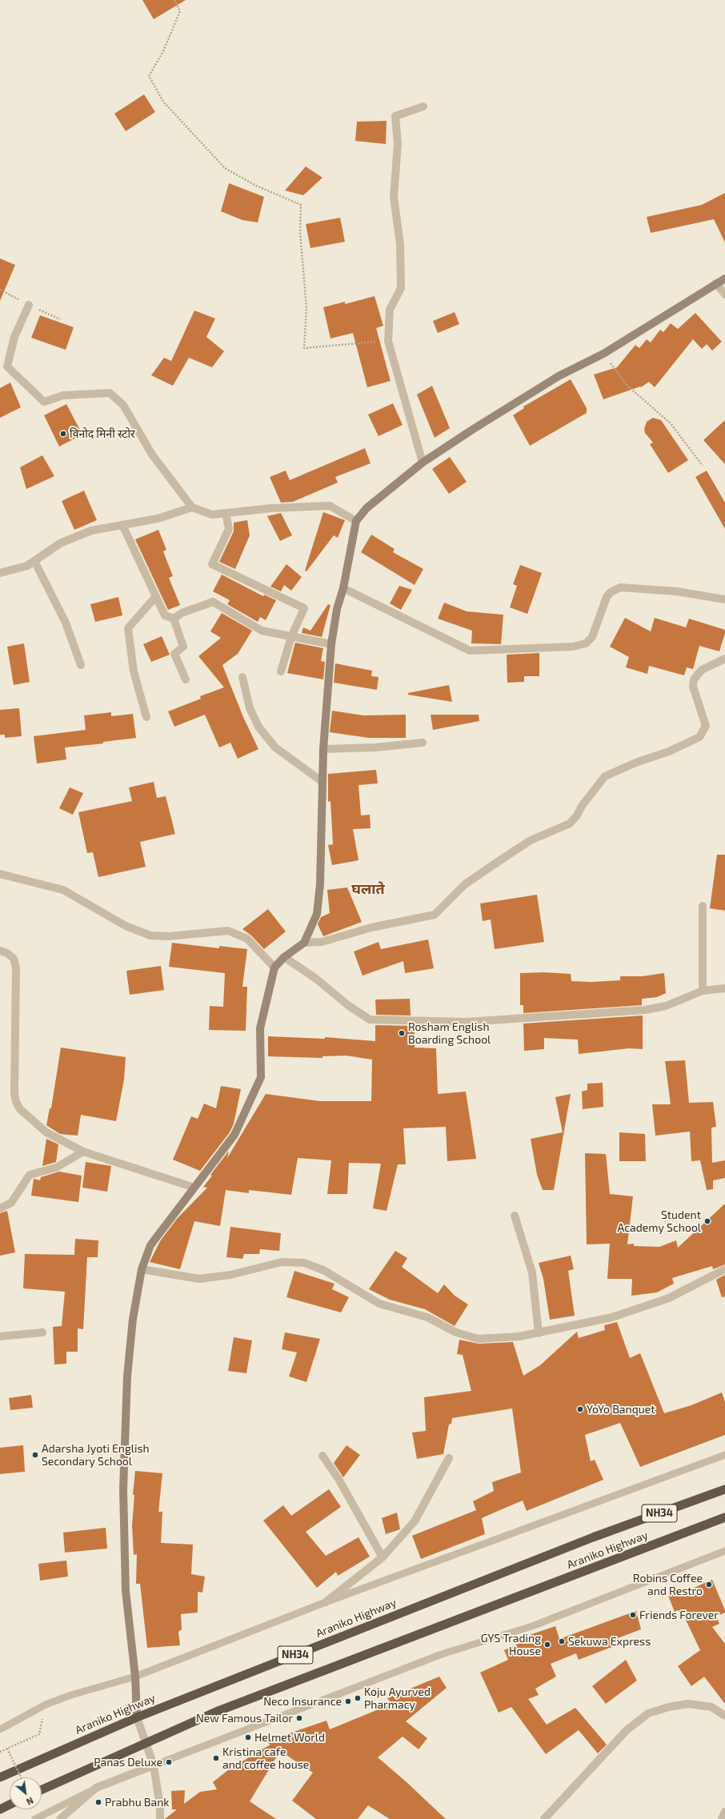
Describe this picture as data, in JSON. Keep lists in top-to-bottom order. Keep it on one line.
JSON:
{"streets":{"highway":["NH34","Araniko Highway"]},"districts":["घलाते"],"places":["विनोद मिनी स्टोर","Rosham English Boarding School","Student Academy School","YoYo Banquet","Adarsha Jyoti English Secondary School","Robins Coffee and Restro","Friends Forever","Sekuwa Express","GYS Trading House","Koju Ayurved Pharmacy","Neco Insurance","New Famous Tailor","Helmet World","Kristina cafe and coffee house","Panas Deluxe","Prabhu Bank"],"north":"bottom right"}
